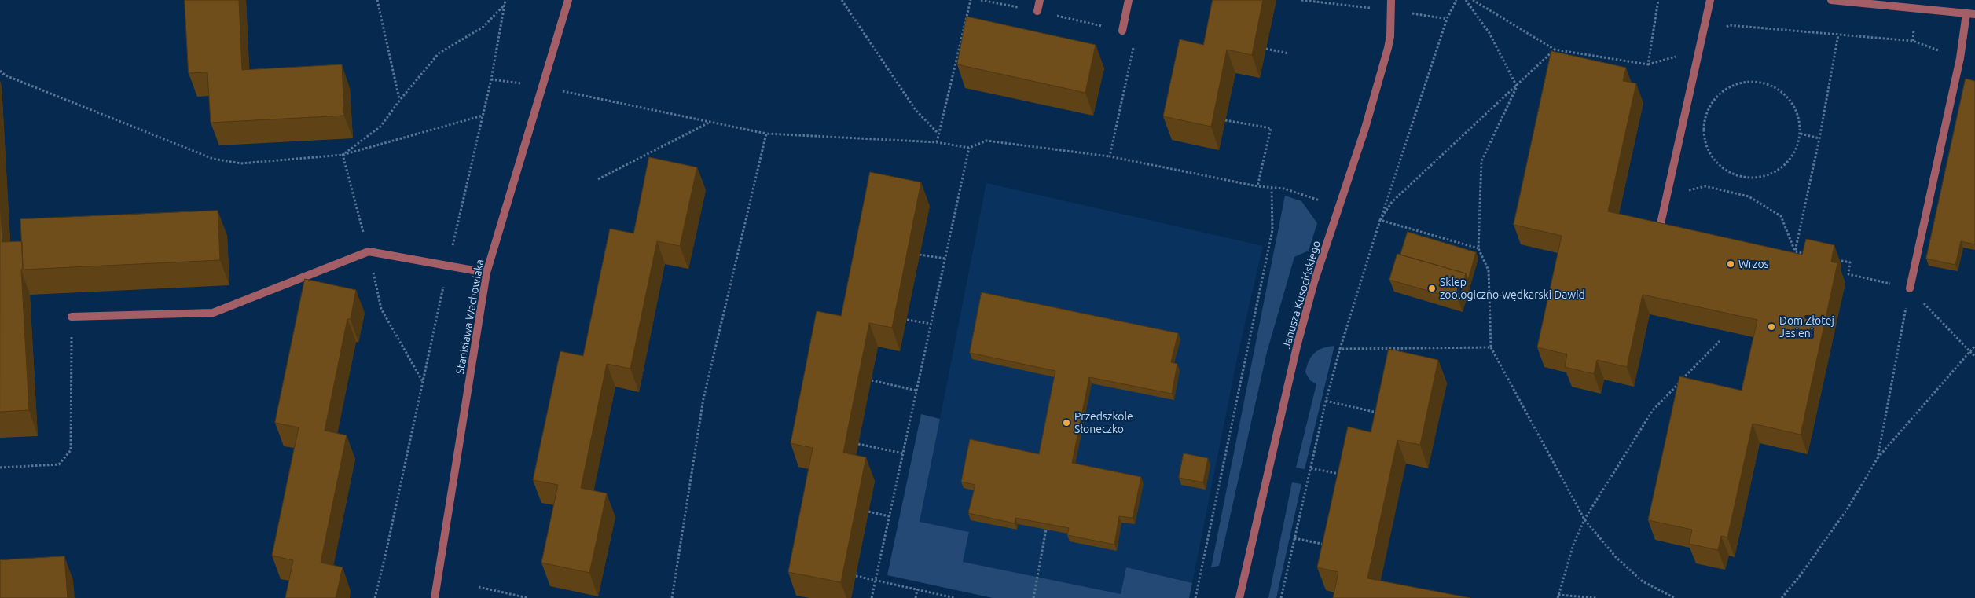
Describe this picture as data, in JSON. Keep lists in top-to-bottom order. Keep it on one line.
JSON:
{"streets":{"street":["Janusza Kusocińskiego","Stanisława Wachowiaka"]},"places":["Wrzos","Sklep zoologiczno-wędkarski Dawid","Dom Złotej Jesieni","Przedszkole Słoneczko"]}
